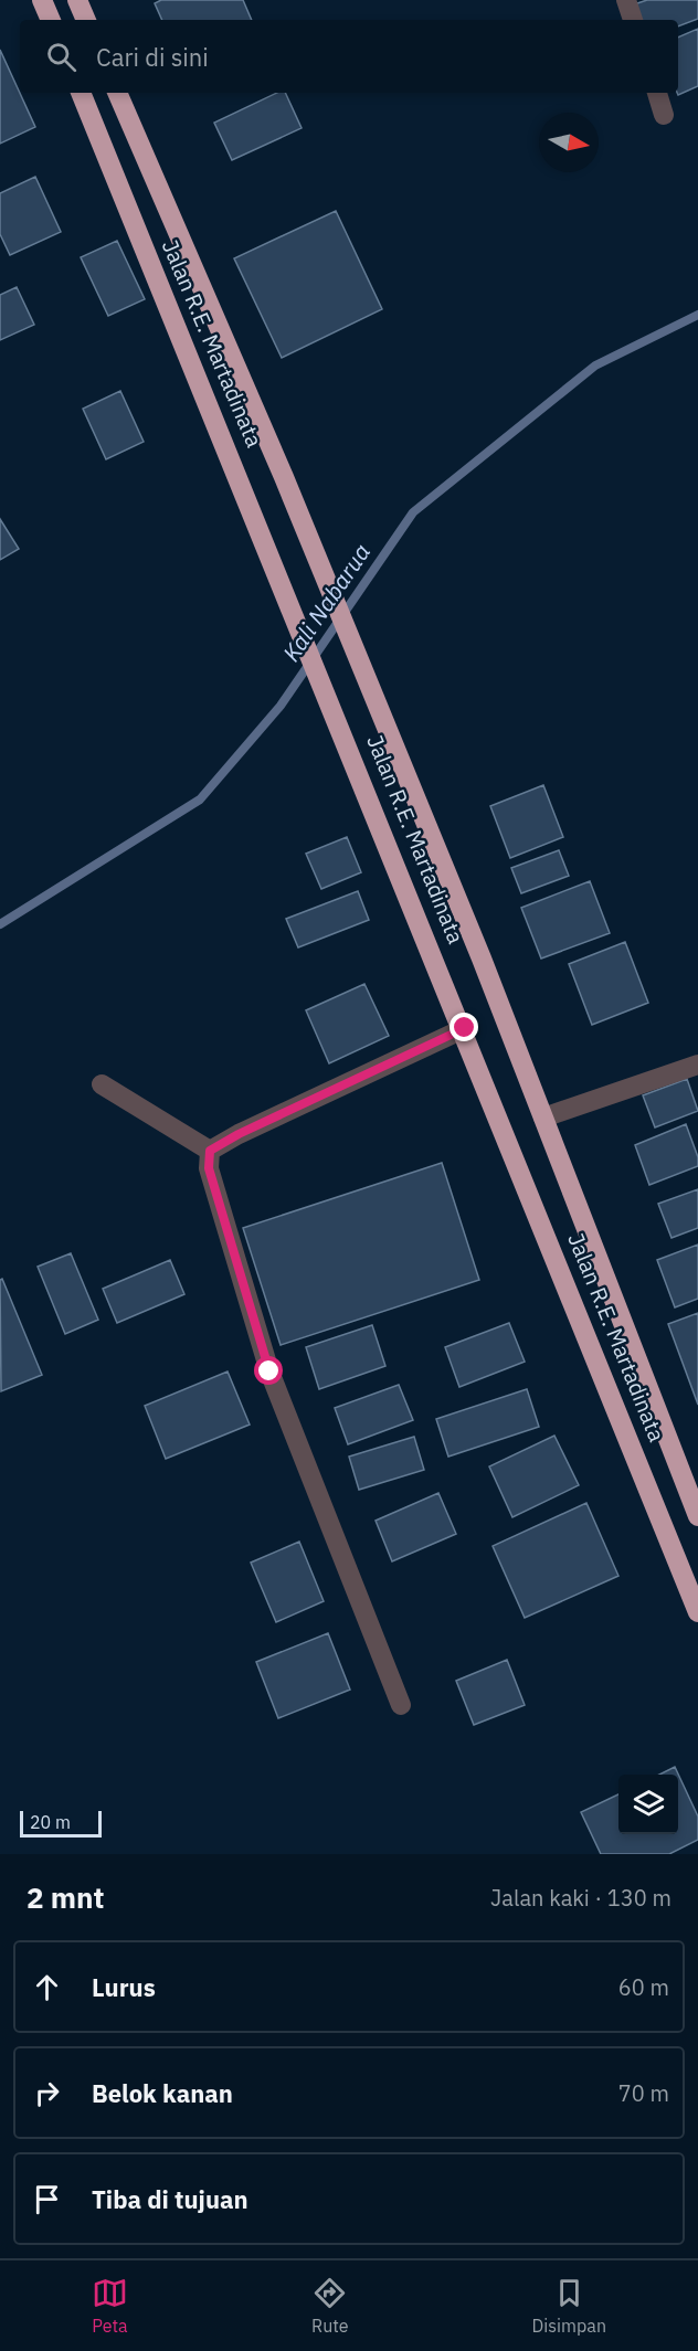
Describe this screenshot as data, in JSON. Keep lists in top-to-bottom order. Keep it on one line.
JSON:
{"streets":{"highway":["Jalan R.E. Martadinata"]},"water":["Kali Nabarua"],"scale_bar":"20 m","north":"right","page":{"search":"Cari di sini","scale":"20 m","heading":["2 mnt","Jalan kaki · 130 m"],"list":[["Lurus","60 m"],["Belok kanan","70 m"],"Tiba di tujuan"],"nav":["Peta","Rute","Disimpan"]}}
